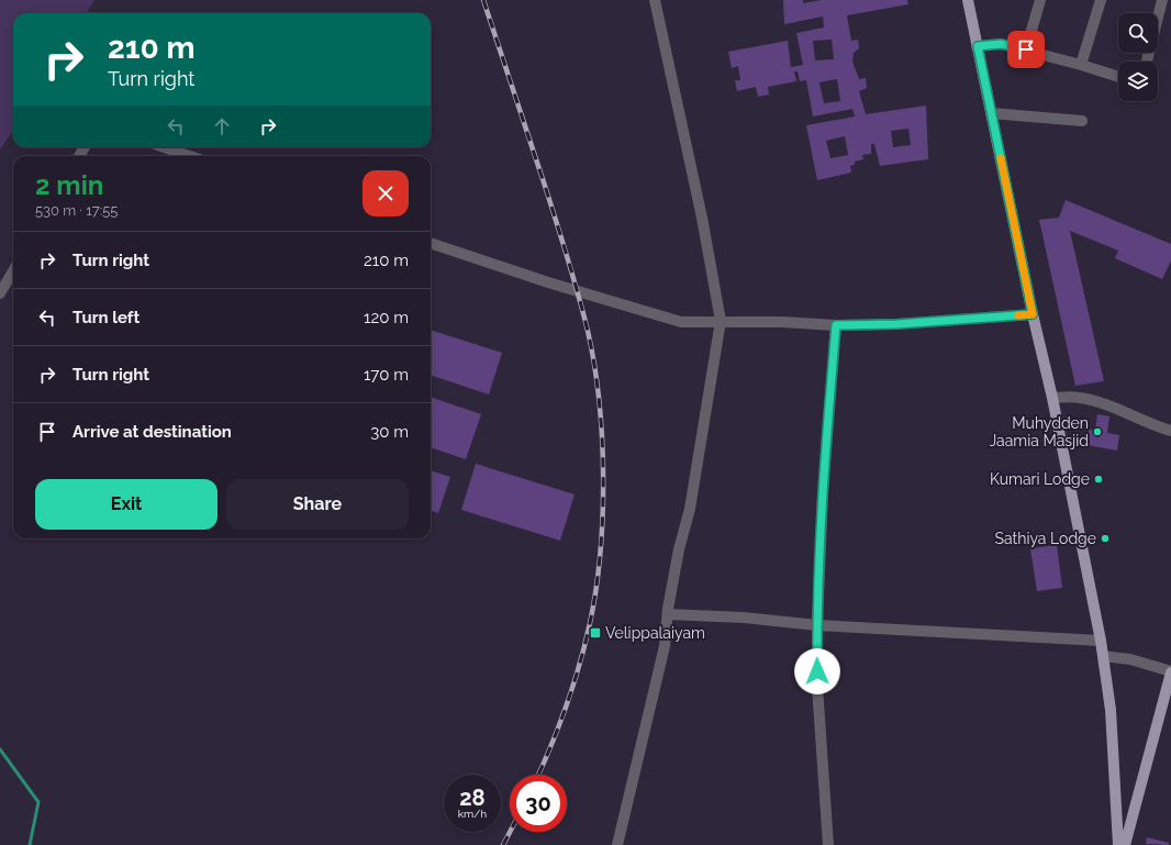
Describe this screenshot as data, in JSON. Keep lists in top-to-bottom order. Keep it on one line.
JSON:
{"places":{"other":["Muhydden Jaamia Masjid","Kumari Lodge","Sathiya Lodge"],"transit":["Velippalaiyam"]},"page":{"turn":["210 m","Turn right"],"heading":["2 min","530 m · 17:55"],"list":[{"name":"Turn right","value":"210 m"},{"name":"Turn left","value":"120 m"},{"name":"Turn right","value":"170 m"},{"name":"Arrive at destination","value":"30 m"}],"buttons":["Exit","Share"],"speed":"28 km/h","limit":"30"}}
